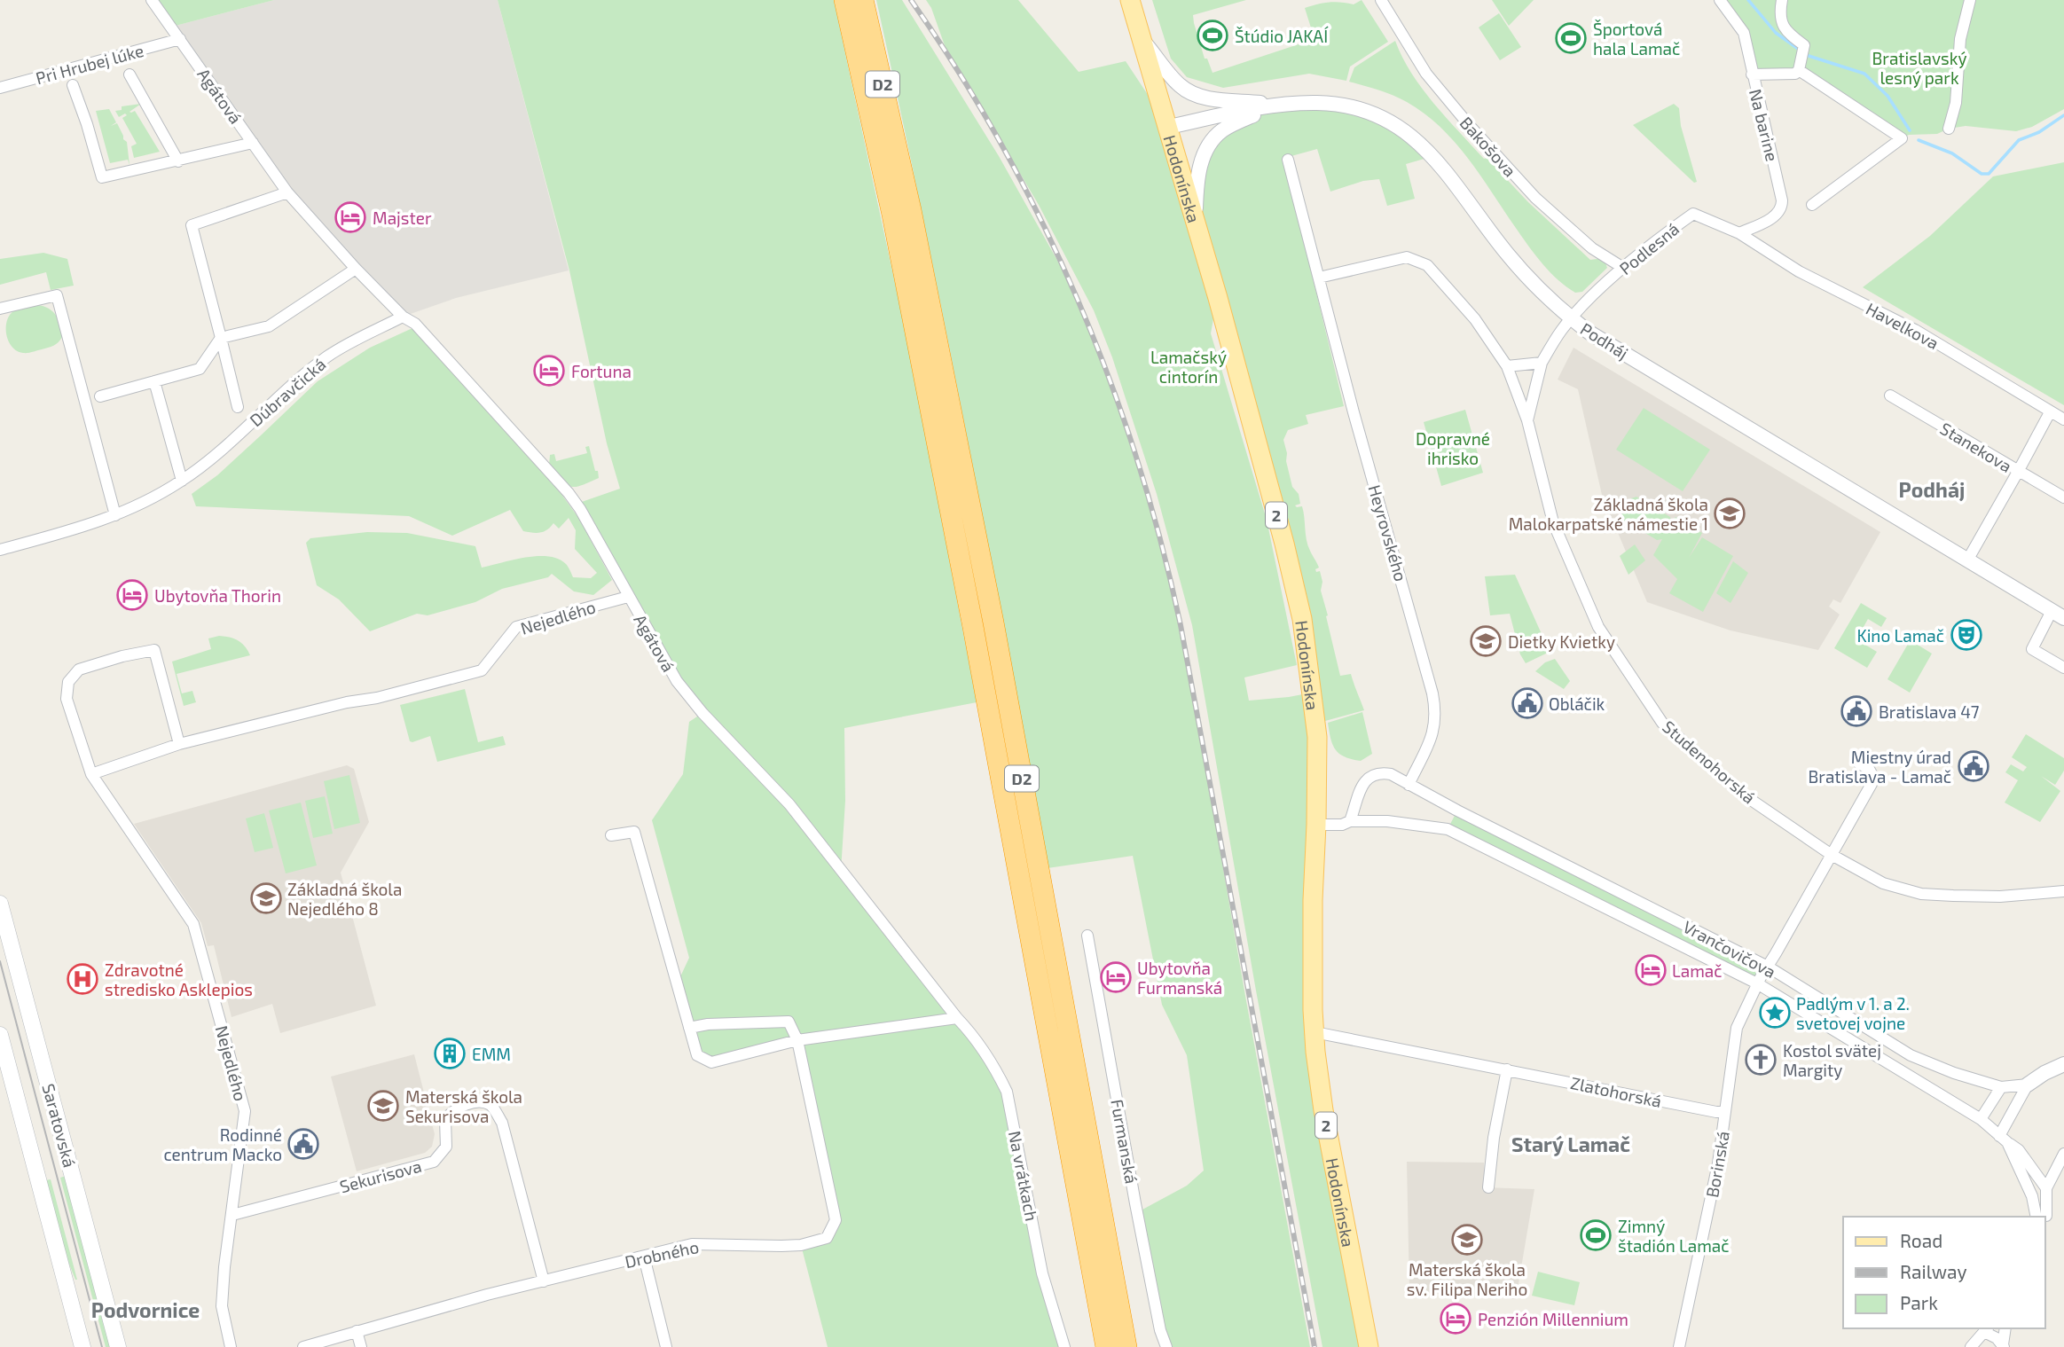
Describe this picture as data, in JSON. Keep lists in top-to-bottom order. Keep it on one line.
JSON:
{"streets":{"highway":["D2"],"main road":["Hodonínska","2","Saratovská"],"street":["Pri Hrubej lúke","Agátová","Na barine","Bakošova","Podlesná","Havelkova","Podháj","Dúbravčická","Stanekova","Heyrovského","Nejedlého","Studenohorská","Vrančovičova","Zlatohorská","Furmanská","Borinská","Sekurisova","Na vrátkach","Drobného"]},"crossings":[["Pri Hrubej lúke","Agátová"],["Agátová","Dúbravčická"],["Agátová","Nejedlého"],["Agátová","Na vrátkach"],["Na barine","Podlesná"],["Na barine","Havelkova"],["Bakošova","Podlesná"],["Hodonínska","Podháj"],["Hodonínska","Vrančovičova"],["Hodonínska","Zlatohorská"],["Podlesná","Havelkova"],["Podlesná","Podháj"],["Podlesná","Studenohorská"],["Podháj","Studenohorská"],["Heyrovského","Studenohorská"],["Heyrovského","Vrančovičova"],["Nejedlého","Sekurisova"],["Studenohorská","Borinská"],["Vrančovičova","Borinská"],["Zlatohorská","Borinská"],["Sekurisova","Drobného"]],"districts":["Podháj","Starý Lamač","Podvornice"],"parks":["Bratislavský lesný park","Lamačský cintorín","Dopravné ihrisko"],"places":{"sports":["Štúdio JAKAÍ","Športová hala Lamač","Zimný štadión Lamač"],"hotel":["Majster","Fortuna","Ubytovňa Thorin","Lamač","Ubytovňa Furmanská","Penzión Millennium"],"school or university":["Základná škola Malokarpatské námestie 1","Dietky Kvietky","Základná škola Nejedlého 8","Materská škola Sekurisova","Materská škola sv. Filipa Neriho"],"theatre":["Kino Lamač"],"public building":["Obláčik","Bratislava 47","Miestny úrad Bratislava - Lamač","Rodinné centrum Macko"],"hospital":["Zdravotné stredisko Asklepios"],"place":["Padlým v 1. a 2. svetovej vojne"],"building":["EMM"],"church":["Kostol svätej Margity"]},"legend":["Road","Railway","Park"]}
